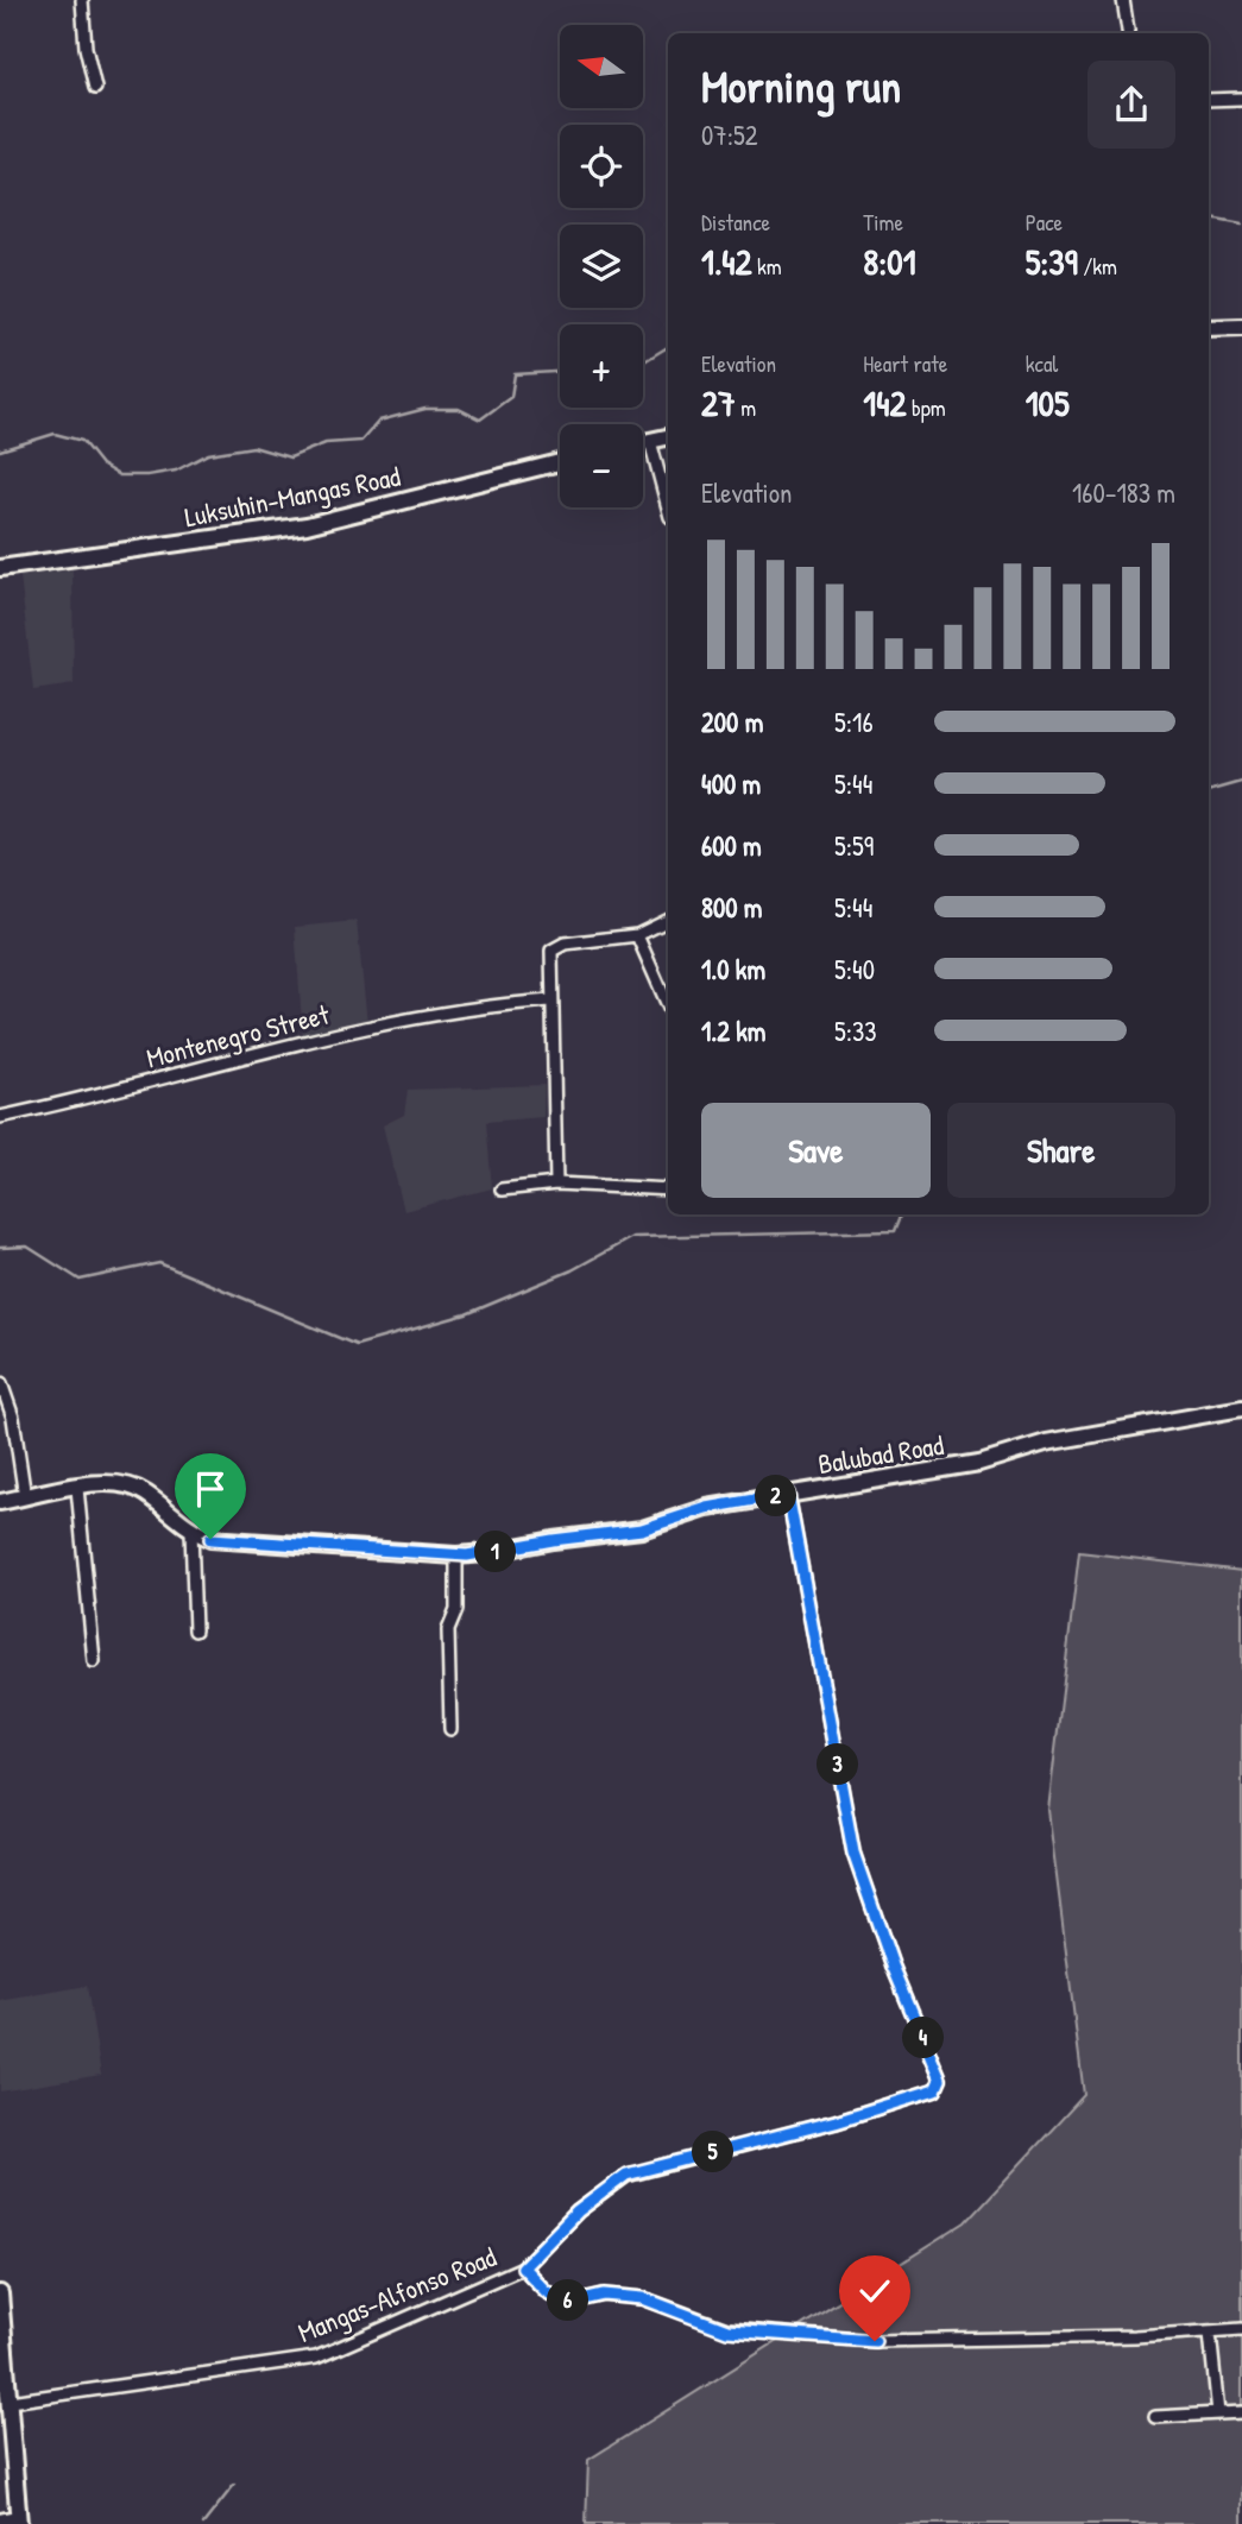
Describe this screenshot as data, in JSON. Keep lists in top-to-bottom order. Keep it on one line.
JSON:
{"streets":{"street":["Luksuhin-Mangas Road","Montenegro Street","Balubad Road","Mangas-Alfonso Road"]},"crossings":[["Balubad Road","Mangas-Alfonso Road"]],"north":"left","page":{"map_buttons":["+","−"],"heading":["Morning run","07:52"],"stats":[["Distance","1.42 km"],["Time","8:01"],["Pace","5:39 /km"],["Elevation","27 m"],["Heart rate","142 bpm"],["kcal","105"]],"chart":["Elevation","160–183 m"],"list":[{"name":"200 m","note":"5:16"},{"name":"400 m","note":"5:44"},{"name":"600 m","note":"5:59"},{"name":"800 m","note":"5:44"},{"name":"1.0 km","note":"5:40"},{"name":"1.2 km","note":"5:33"}],"buttons":["Save","Share"],"pins":["2","1","3","4","5","6"]}}
